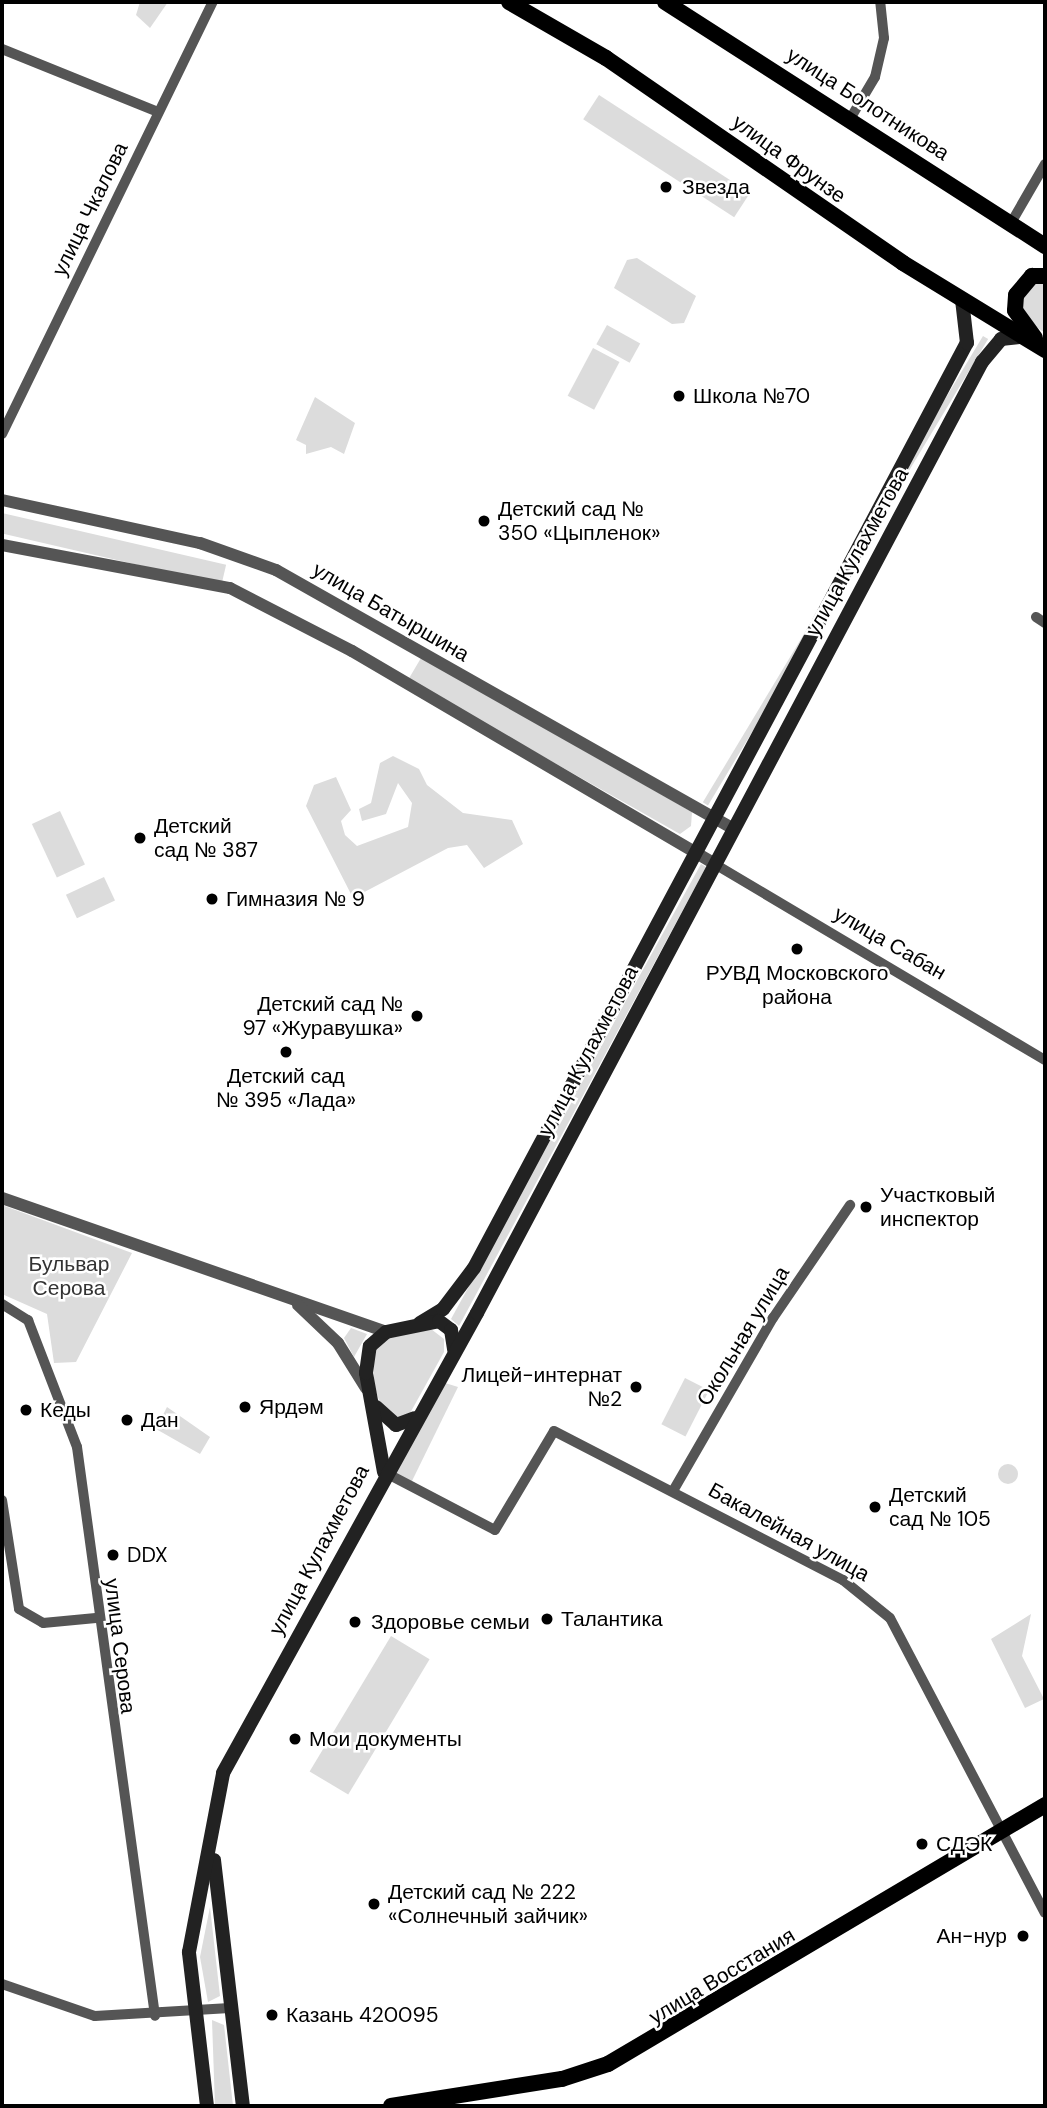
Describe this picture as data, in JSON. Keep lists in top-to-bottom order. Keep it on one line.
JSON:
{"streets":{"main road":["улица Болотникова","улица Фрунзе","улица Кулахметова","улица Восстания"],"street":["улица Чкалова","улица Батыршина","улица Сабан","Окольная улица","Бакалейная улица","улица Серова"]},"crossings":[["улица Фрунзе","улица Кулахметова"],["улица Кулахметова","улица Батыршина"],["улица Кулахметова","улица Сабан"],["улица Кулахметова","Бакалейная улица"],["Окольная улица","Бакалейная улица"],["Бакалейная улица","улица Восстания"]],"parks":["Бульвар Серова"],"places":["Звезда","Школа №70","Детский сад № 350 «Цыпленок»","Детский сад № 387","Гимназия № 9","РУВД Московского района","Детский сад № 97 «Журавушка»","Детский сад № 395 «Лада»","Участковый инспектор","Лицей-интернат №2","Ярдәм","Кеды","Дан","Детский сад № 105","DDX","Талантика","Здоровье семьи","Мои документы","СДЭК","Детский сад № 222 «Солнечный зайчик»","Ан-нур","Казань 420095"]}
